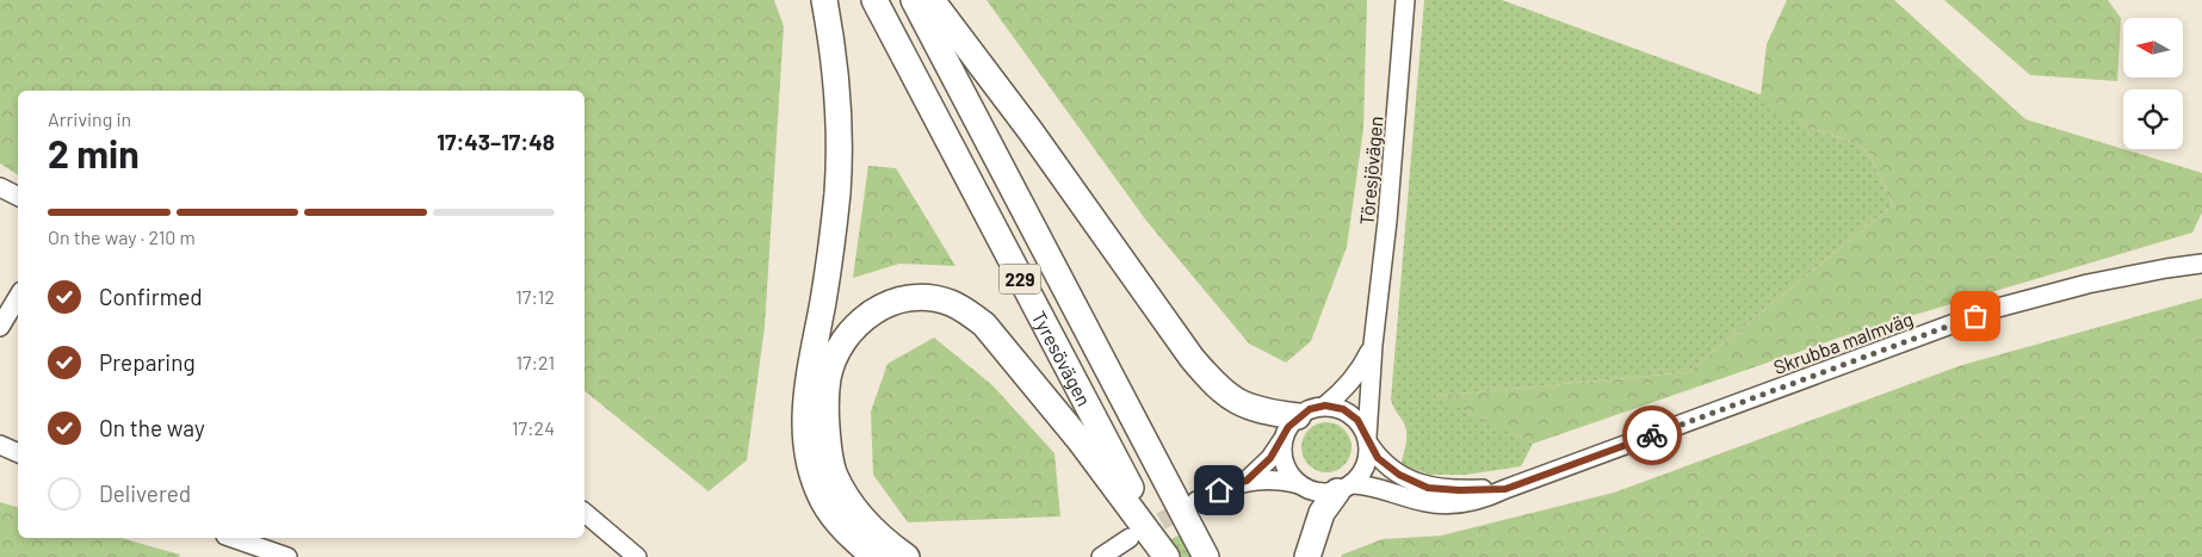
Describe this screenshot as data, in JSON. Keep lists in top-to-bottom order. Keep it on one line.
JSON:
{"streets":{"highway":["229","Tyresövägen"],"street":["Töresjövägen","Skrubba malmväg"]},"crossings":[["Töresjövägen","Skrubba malmväg"]],"north":"left","page":{"heading":["2 min","Arriving in","17:43–17:48"],"bar":"On the way · 210 m","list":[["Confirmed","17:12"],["Preparing","17:21"],["On the way","17:24"],"Delivered"]}}
